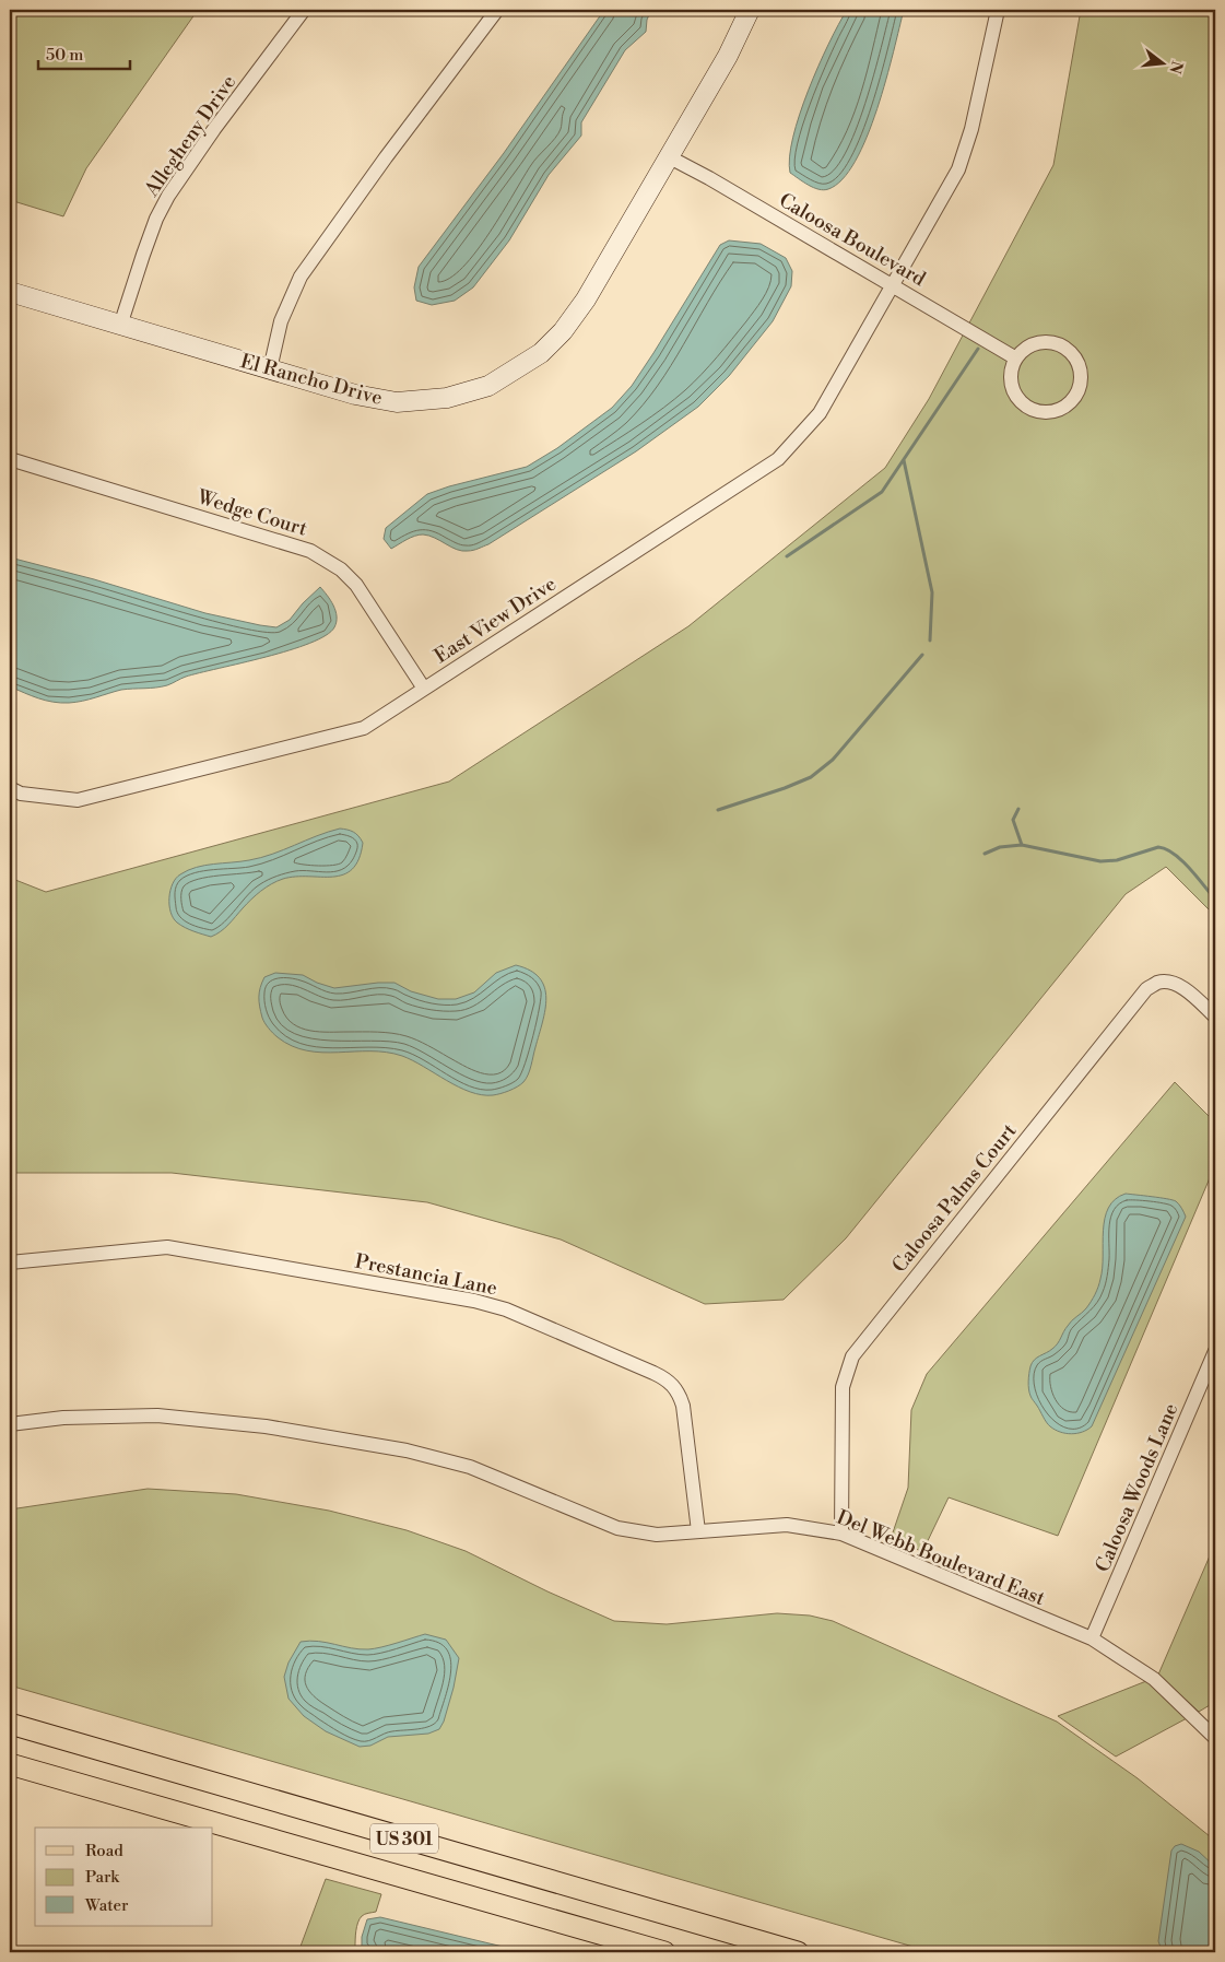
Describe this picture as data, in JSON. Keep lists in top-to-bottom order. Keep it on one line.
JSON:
{"streets":{"main road":["US 301"],"street":["Allegheny Drive","Caloosa Boulevard","El Rancho Drive","Wedge Court","East View Drive","Caloosa Palms Court","Prestancia Lane","Caloosa Woods Lane","Del Webb Boulevard East"]},"crossings":[["Allegheny Drive","El Rancho Drive"],["Caloosa Boulevard","El Rancho Drive"],["Caloosa Boulevard","East View Drive"],["Wedge Court","East View Drive"],["Caloosa Palms Court","Del Webb Boulevard East"],["Prestancia Lane","Del Webb Boulevard East"],["Caloosa Woods Lane","Del Webb Boulevard East"]],"legend":["Road","Park","Water"],"scale_bar":"50 m","north":"right"}
